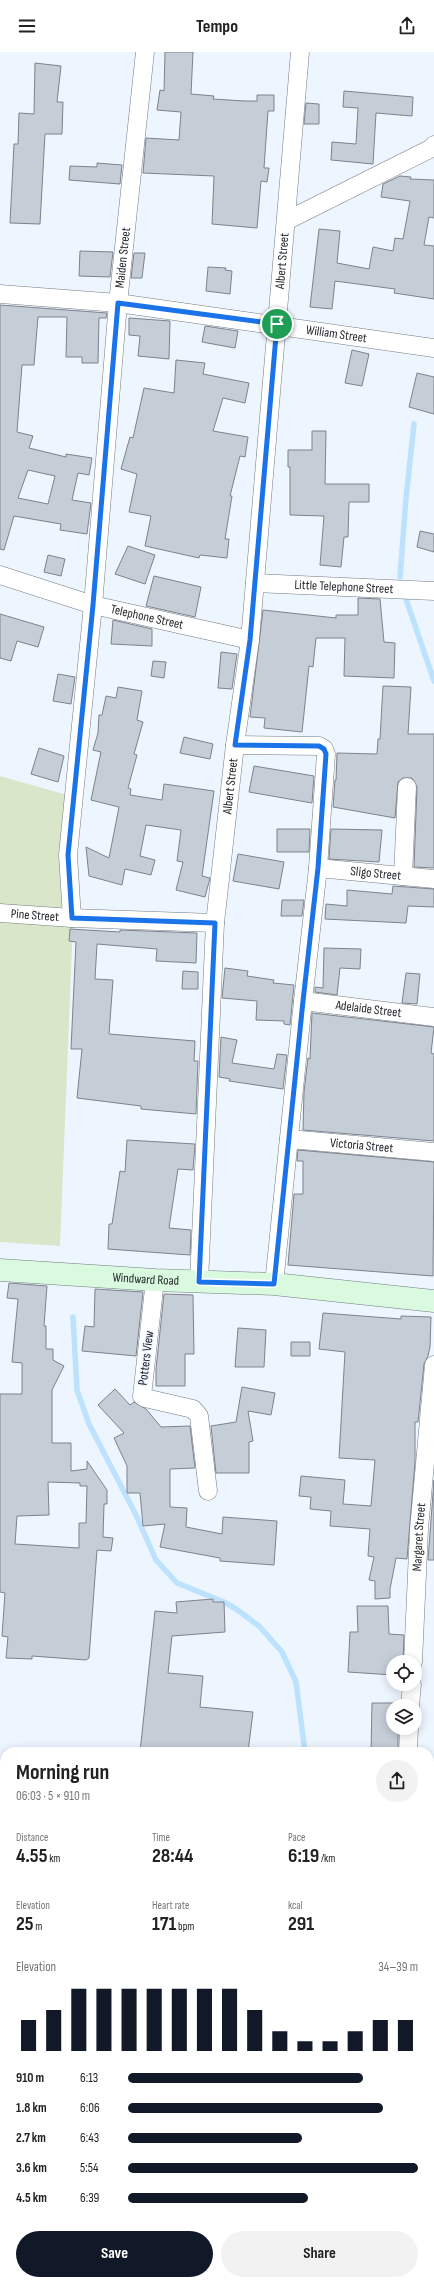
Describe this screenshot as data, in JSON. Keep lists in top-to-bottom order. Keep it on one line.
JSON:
{"streets":{"main road":["Windward Road"],"street":["Maiden Street","Albert Street","William Street","Little Telephone Street","Telephone Street","Sligo Street","Pine Street","Adelaide Street","Victoria Street","Potters View","Margaret Street"]},"crossings":[["Maiden Street","William Street"],["Maiden Street","Telephone Street"],["Maiden Street","Pine Street"],["Albert Street","William Street"],["Albert Street","Little Telephone Street"],["Albert Street","Telephone Street"],["Albert Street","Pine Street"],["Albert Street","Windward Road"],["Windward Road","Potters View"]],"page":{"header":"Tempo","heading":["Morning run","06:03 · 5 × 910 m"],"stats":[["Distance","4.55 km"],["Time","28:44"],["Pace","6:19 /km"],["Elevation","25 m"],["Heart rate","171 bpm"],["kcal","291"]],"chart":["Elevation","34–39 m"],"list":[{"name":"910 m","note":"6:13"},{"name":"1.8 km","note":"6:06"},{"name":"2.7 km","note":"6:43"},{"name":"3.6 km","note":"5:54"},{"name":"4.5 km","note":"6:39"}],"buttons":["Save","Share"]}}
